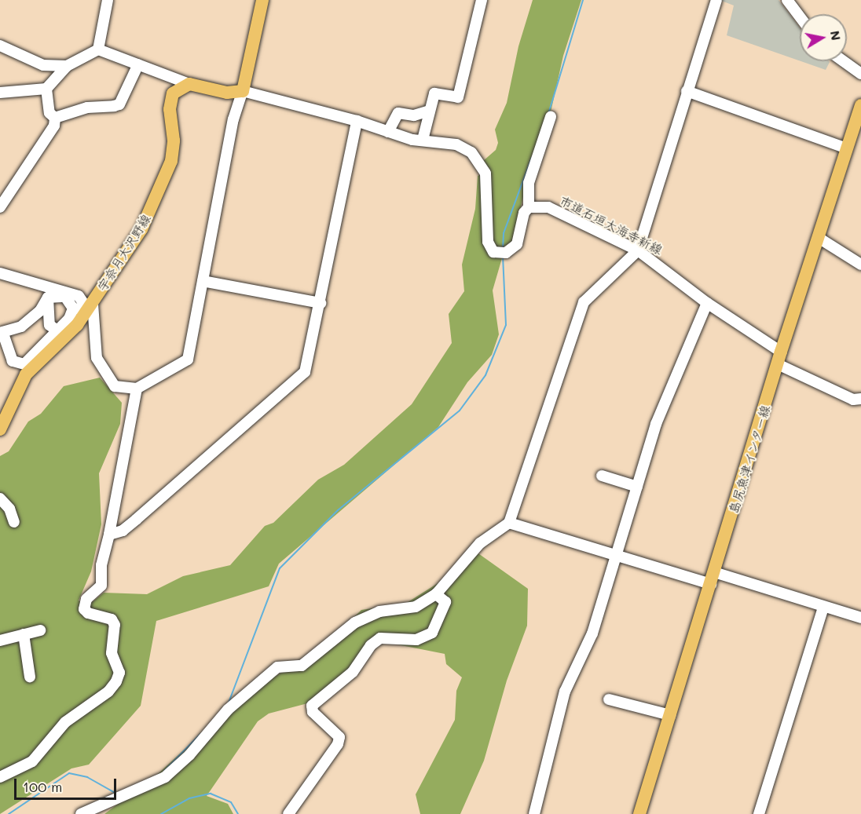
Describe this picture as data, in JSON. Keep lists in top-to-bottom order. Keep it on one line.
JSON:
{"streets":{"main road":["宇奈月大沢野線","島尻魚津インター線"],"street":["市道石垣大海寺新線"]},"crossings":[["市道石垣大海寺新線","島尻魚津インター線"]],"scale_bar":"100 m","north":"right"}
